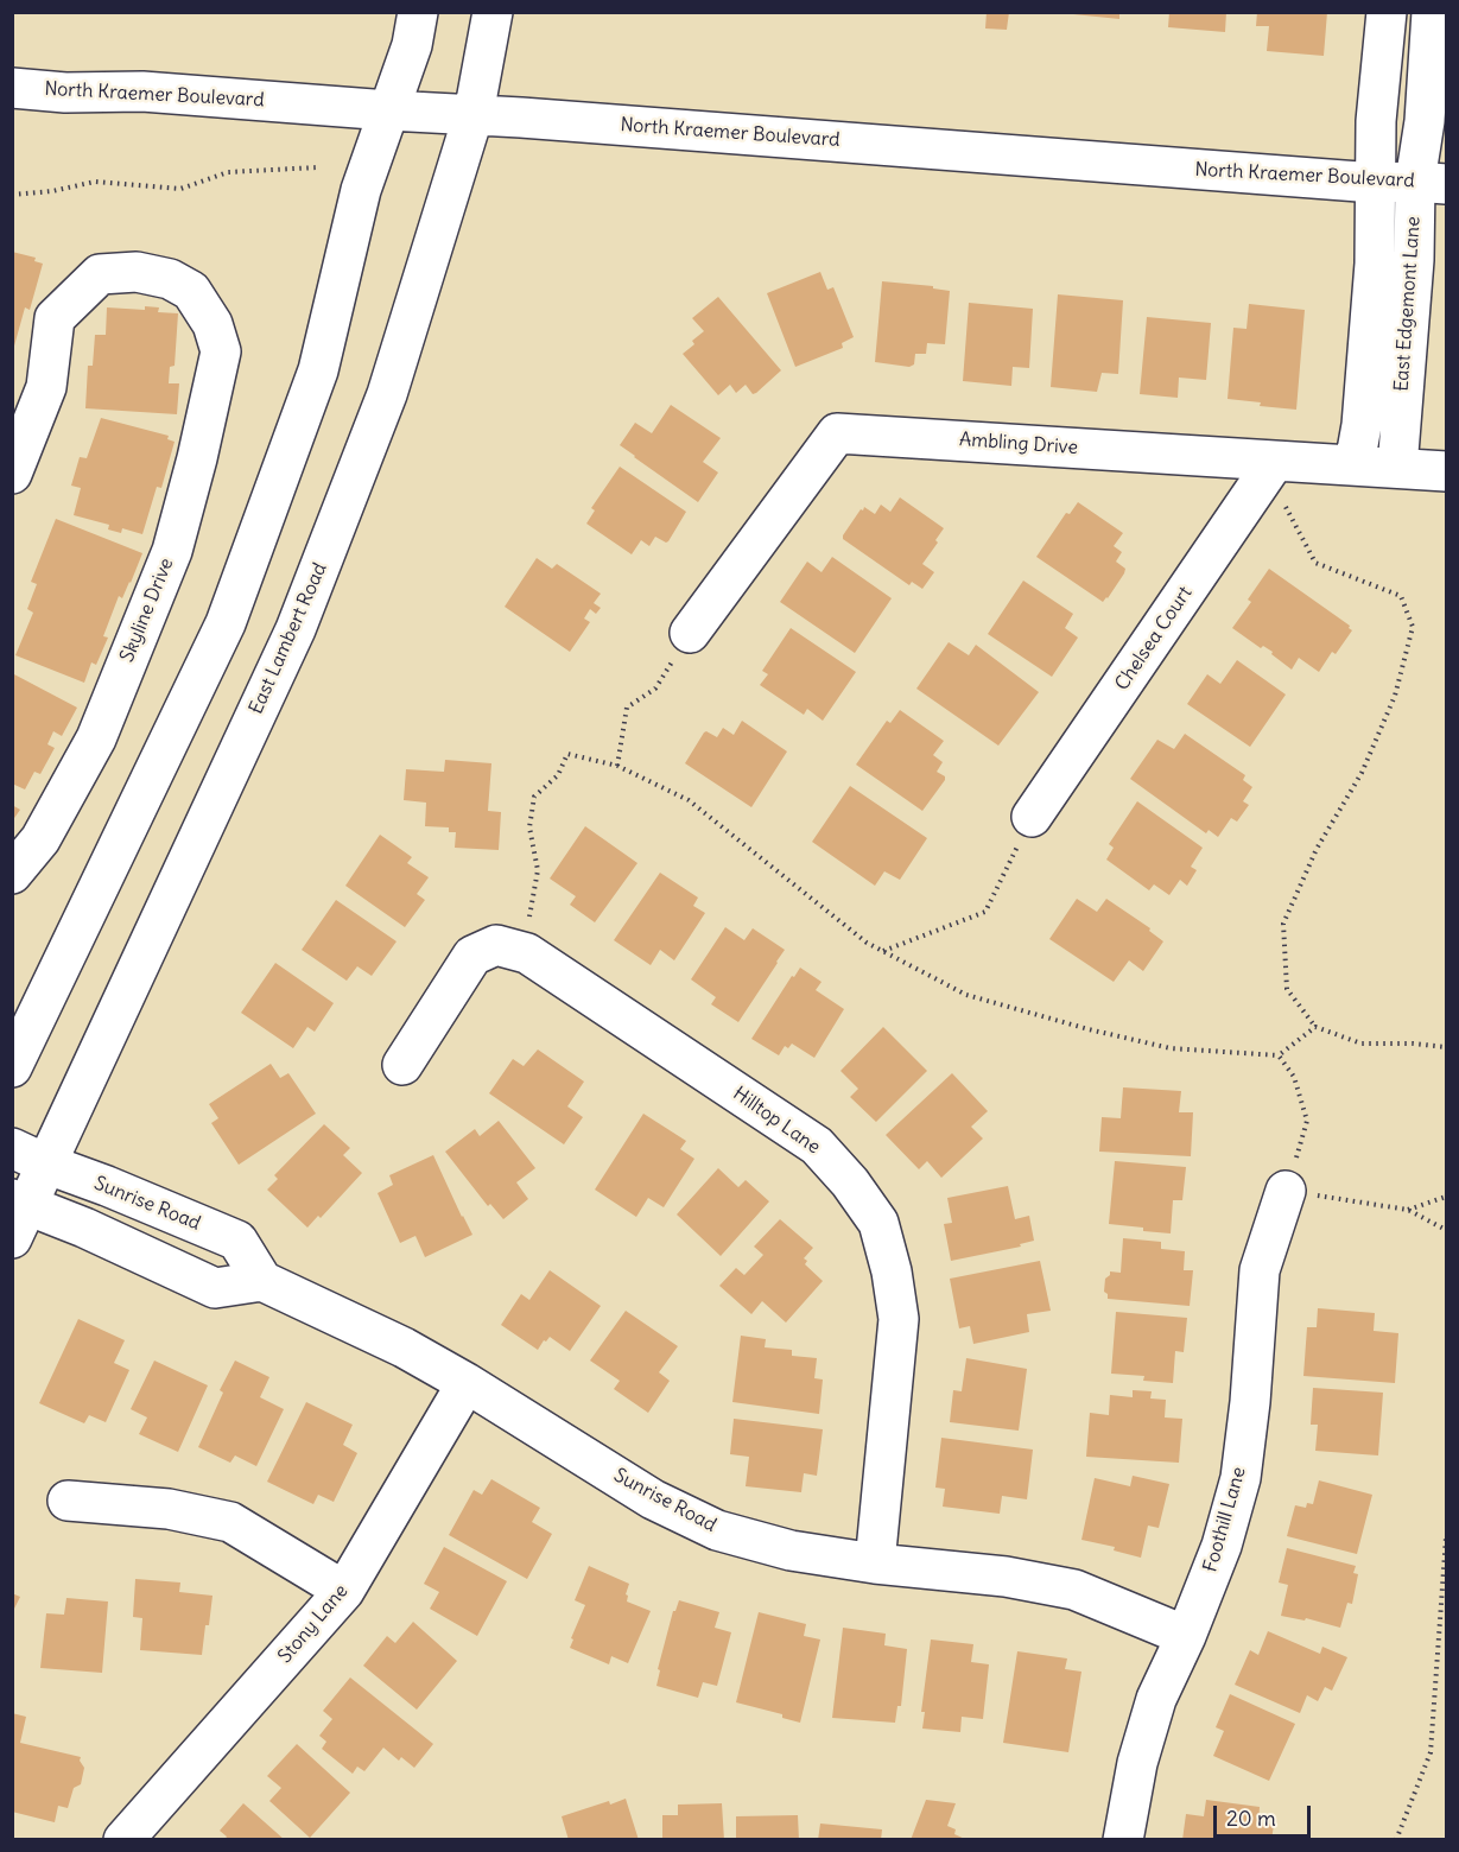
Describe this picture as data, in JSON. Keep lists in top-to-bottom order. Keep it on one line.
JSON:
{"streets":{"street":["North Kraemer Boulevard","East Edgemont Lane","Ambling Drive","Skyline Drive","East Lambert Road","Chelsea Court","Hilltop Lane","Sunrise Road","Foothill Lane","Stony Lane"]},"crossings":[["North Kraemer Boulevard","East Edgemont Lane"],["North Kraemer Boulevard","East Lambert Road"],["East Edgemont Lane","Ambling Drive"],["Ambling Drive","Chelsea Court"],["East Lambert Road","Sunrise Road"],["Hilltop Lane","Sunrise Road"],["Sunrise Road","Foothill Lane"],["Sunrise Road","Stony Lane"]],"scale_bar":"20 m"}
